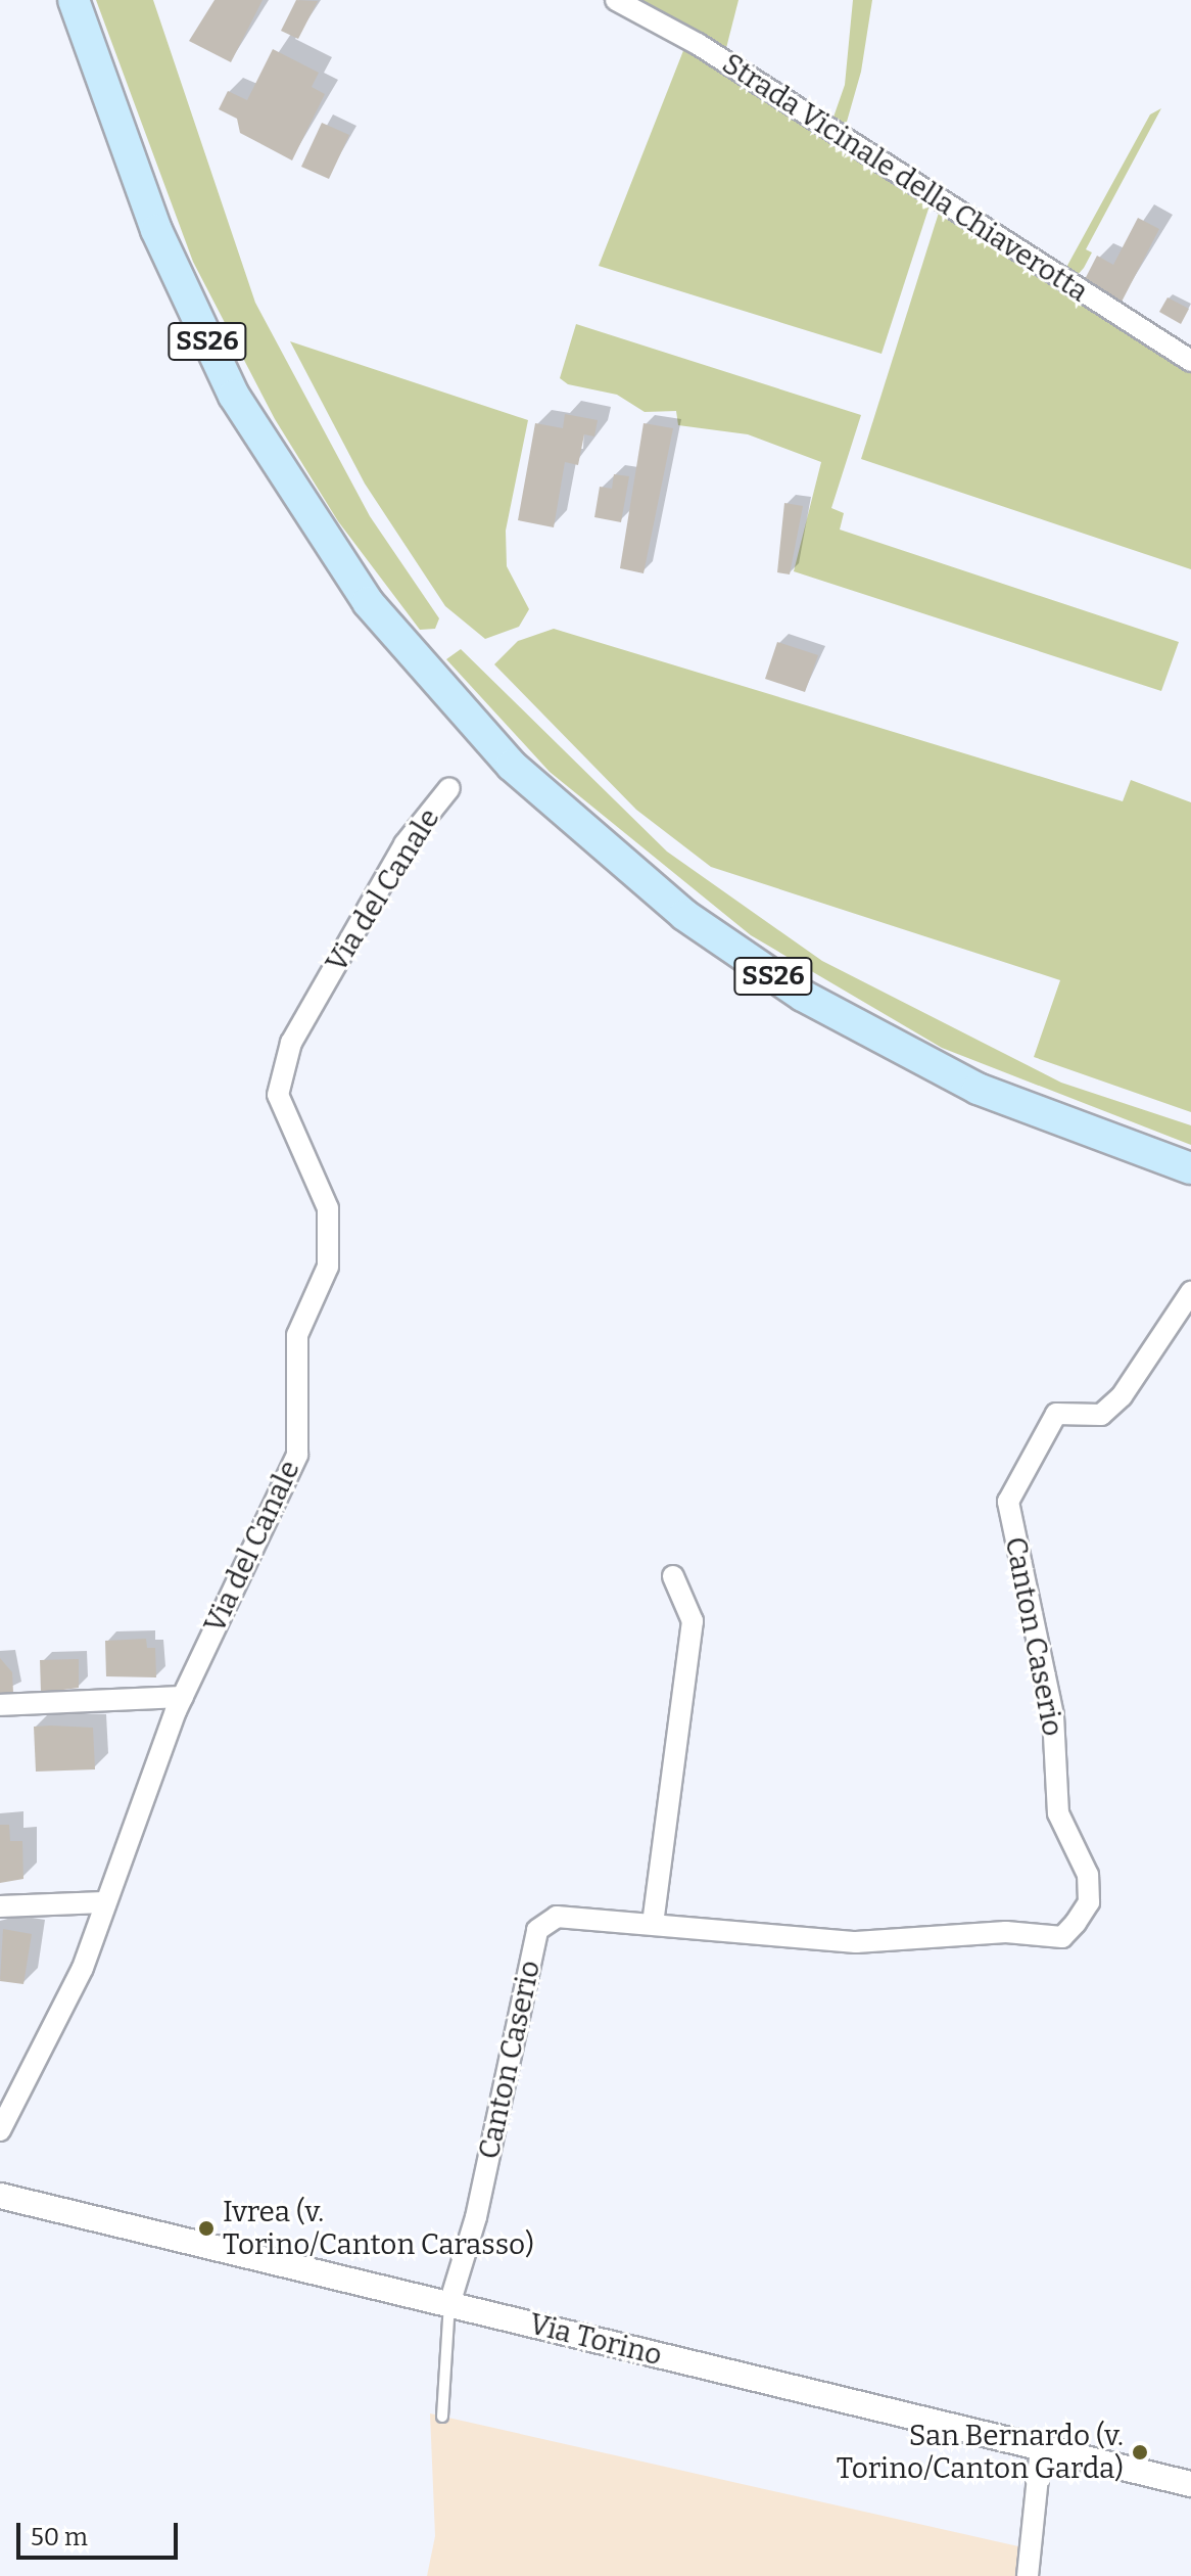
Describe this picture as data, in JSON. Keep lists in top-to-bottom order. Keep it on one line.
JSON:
{"streets":{"main road":["SS26"],"street":["Strada Vicinale della Chiaverotta","Via del Canale","Canton Caserio","Via Torino"]},"crossings":[["Canton Caserio","Via Torino"]],"places":["Ivrea (v. Torino/Canton Carasso)","San Bernardo (v. Torino/Canton Garda)"],"scale_bar":"50 m"}
